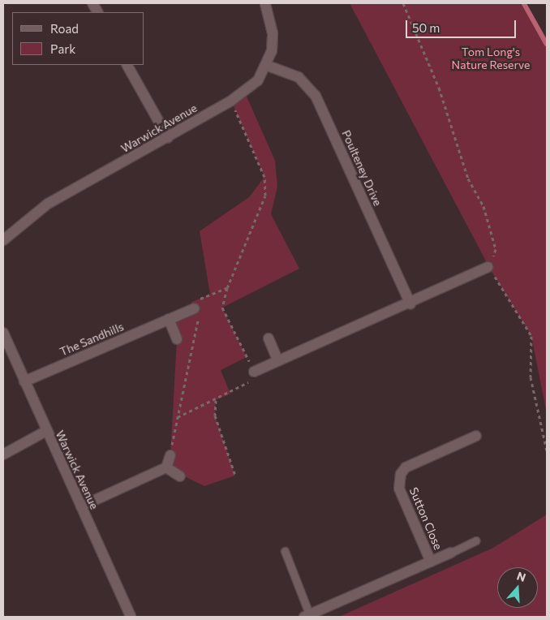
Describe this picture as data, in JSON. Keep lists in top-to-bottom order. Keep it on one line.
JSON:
{"streets":{"street":["Warwick Avenue","Poulteney Drive","The Sandhills","Sutton Close"]},"crossings":[["Warwick Avenue","Poulteney Drive"],["Warwick Avenue","The Sandhills"]],"parks":["Tom Long's Nature Reserve"],"legend":["Road","Park"],"scale_bar":"50 m","north":"top"}
